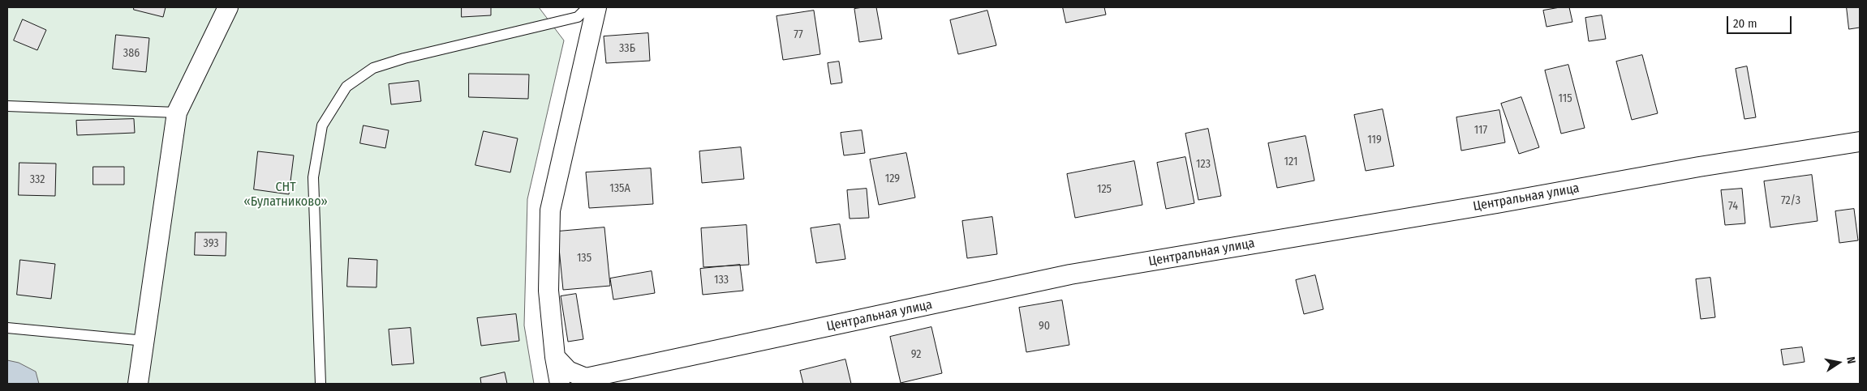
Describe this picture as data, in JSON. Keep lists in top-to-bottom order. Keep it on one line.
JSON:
{"streets":{"street":["Центральная улица"]},"parks":["СНТ «Булатниково»"],"house_numbers":["77","33Б","386","115","117","119","121","123","129","332","135А","125","72/3","74","393","135","133","90","92"],"scale_bar":"20 m","north":"right"}
